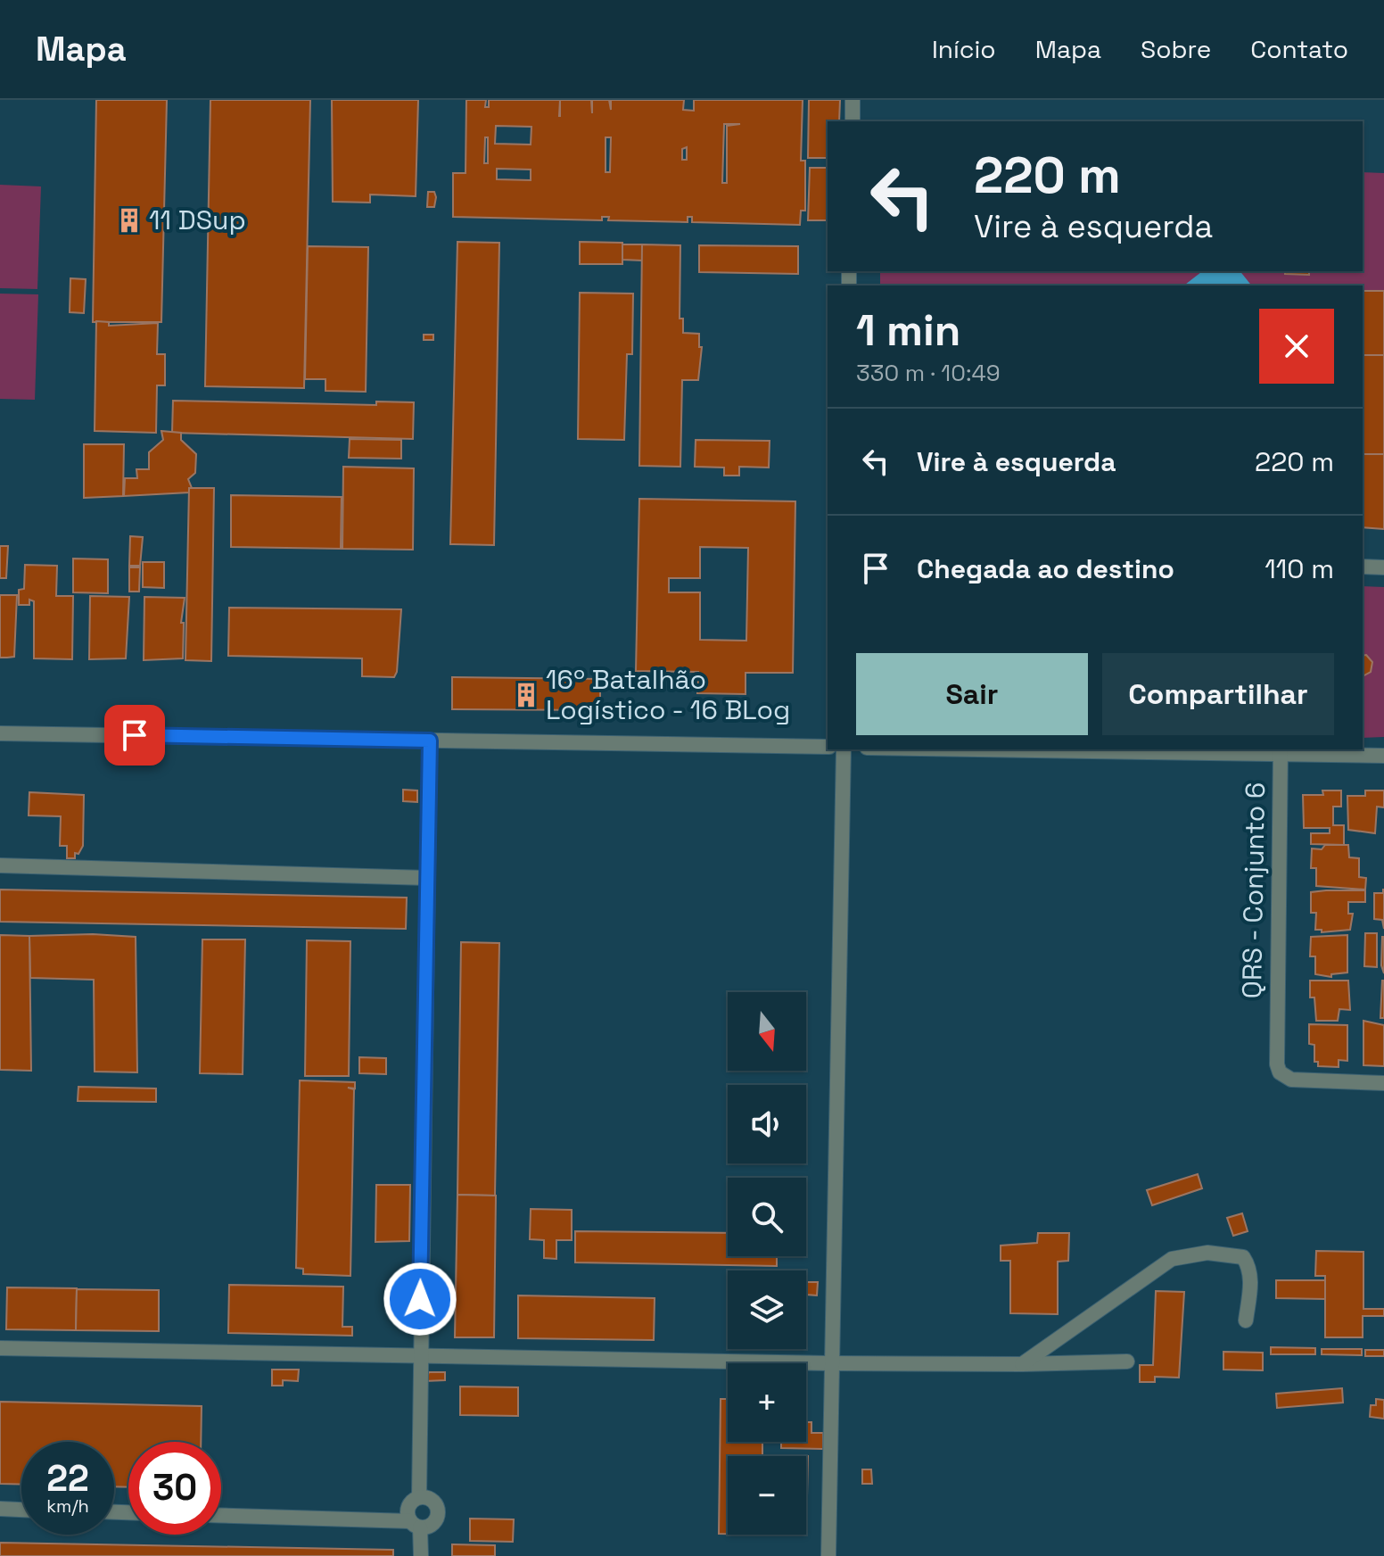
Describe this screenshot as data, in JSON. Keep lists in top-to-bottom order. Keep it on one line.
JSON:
{"streets":{"street":["QRS - Conjunto 6"]},"places":{"building":["11 DSup","16º Batalhão Logístico - 16 BLog"]},"north":"bottom","page":{"header":"Mapa","nav":["Início","Mapa","Sobre","Contato"],"turn":["220 m","Vire à esquerda"],"heading":["1 min","330 m · 10:49"],"list":[{"name":"Vire à esquerda","value":"220 m"},{"name":"Chegada ao destino","value":"110 m"}],"buttons":["Sair","Compartilhar"],"map_buttons":["+","−"],"speed":"22 km/h","limit":"30"}}
